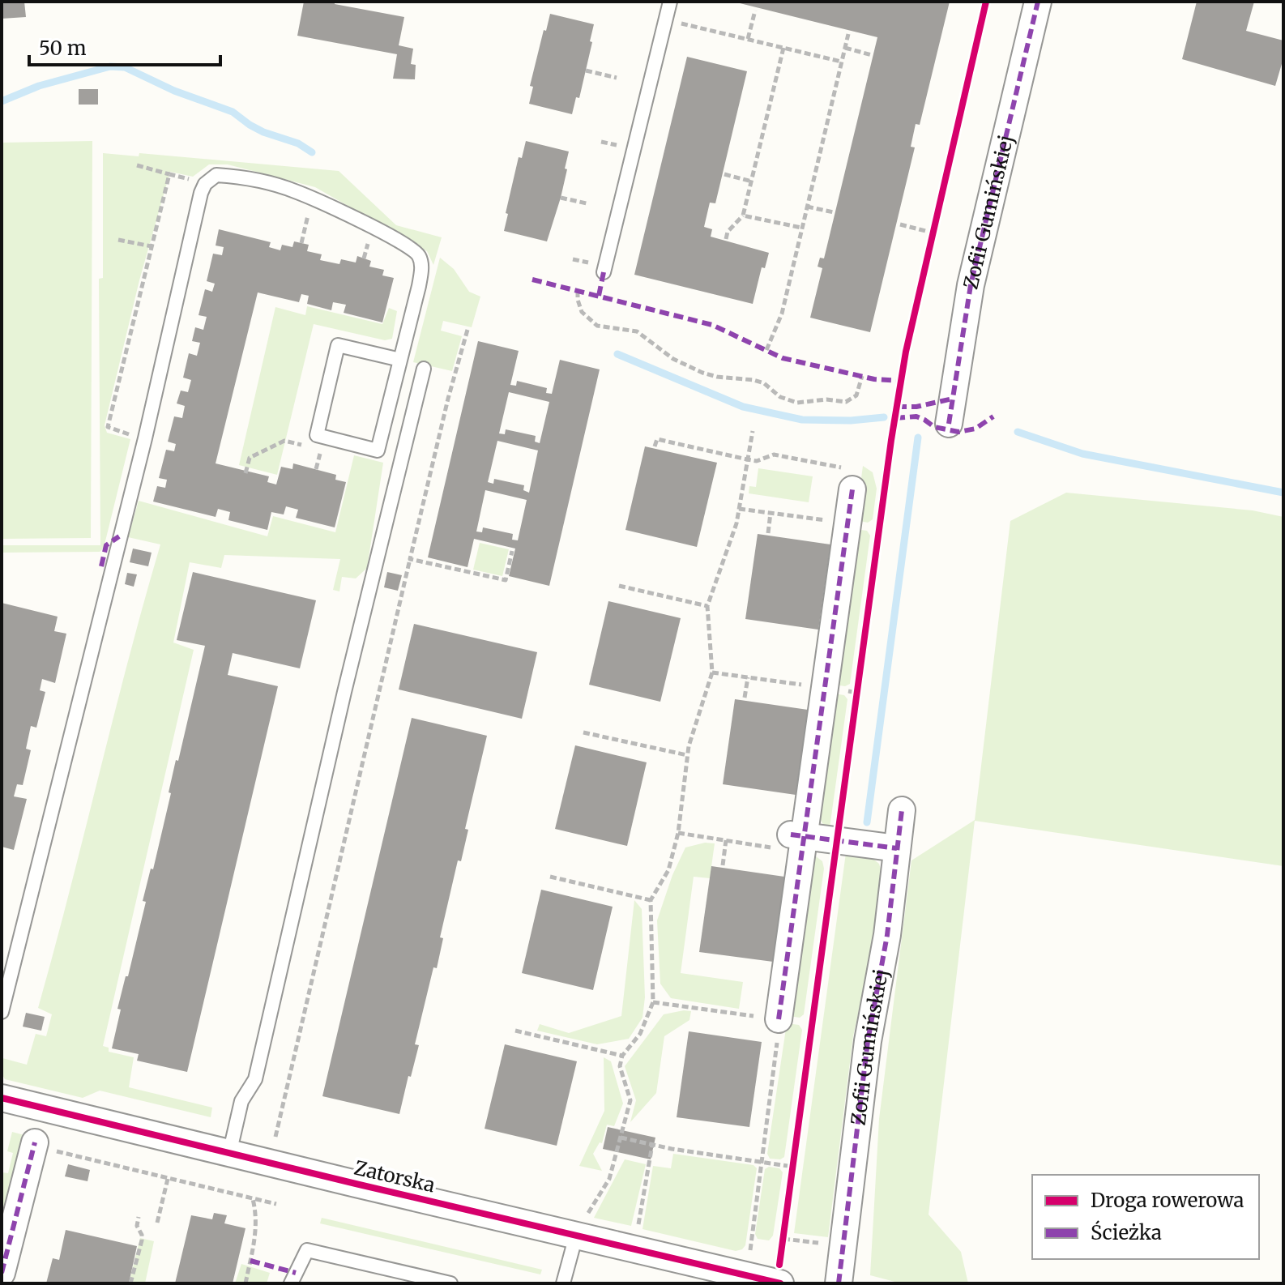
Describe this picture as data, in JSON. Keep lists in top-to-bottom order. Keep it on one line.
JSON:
{"streets":{"street":["Zofii Gumińskiej","Zatorska"]},"legend":["Droga rowerowa","Ścieżka"],"scale_bar":"50 m"}
